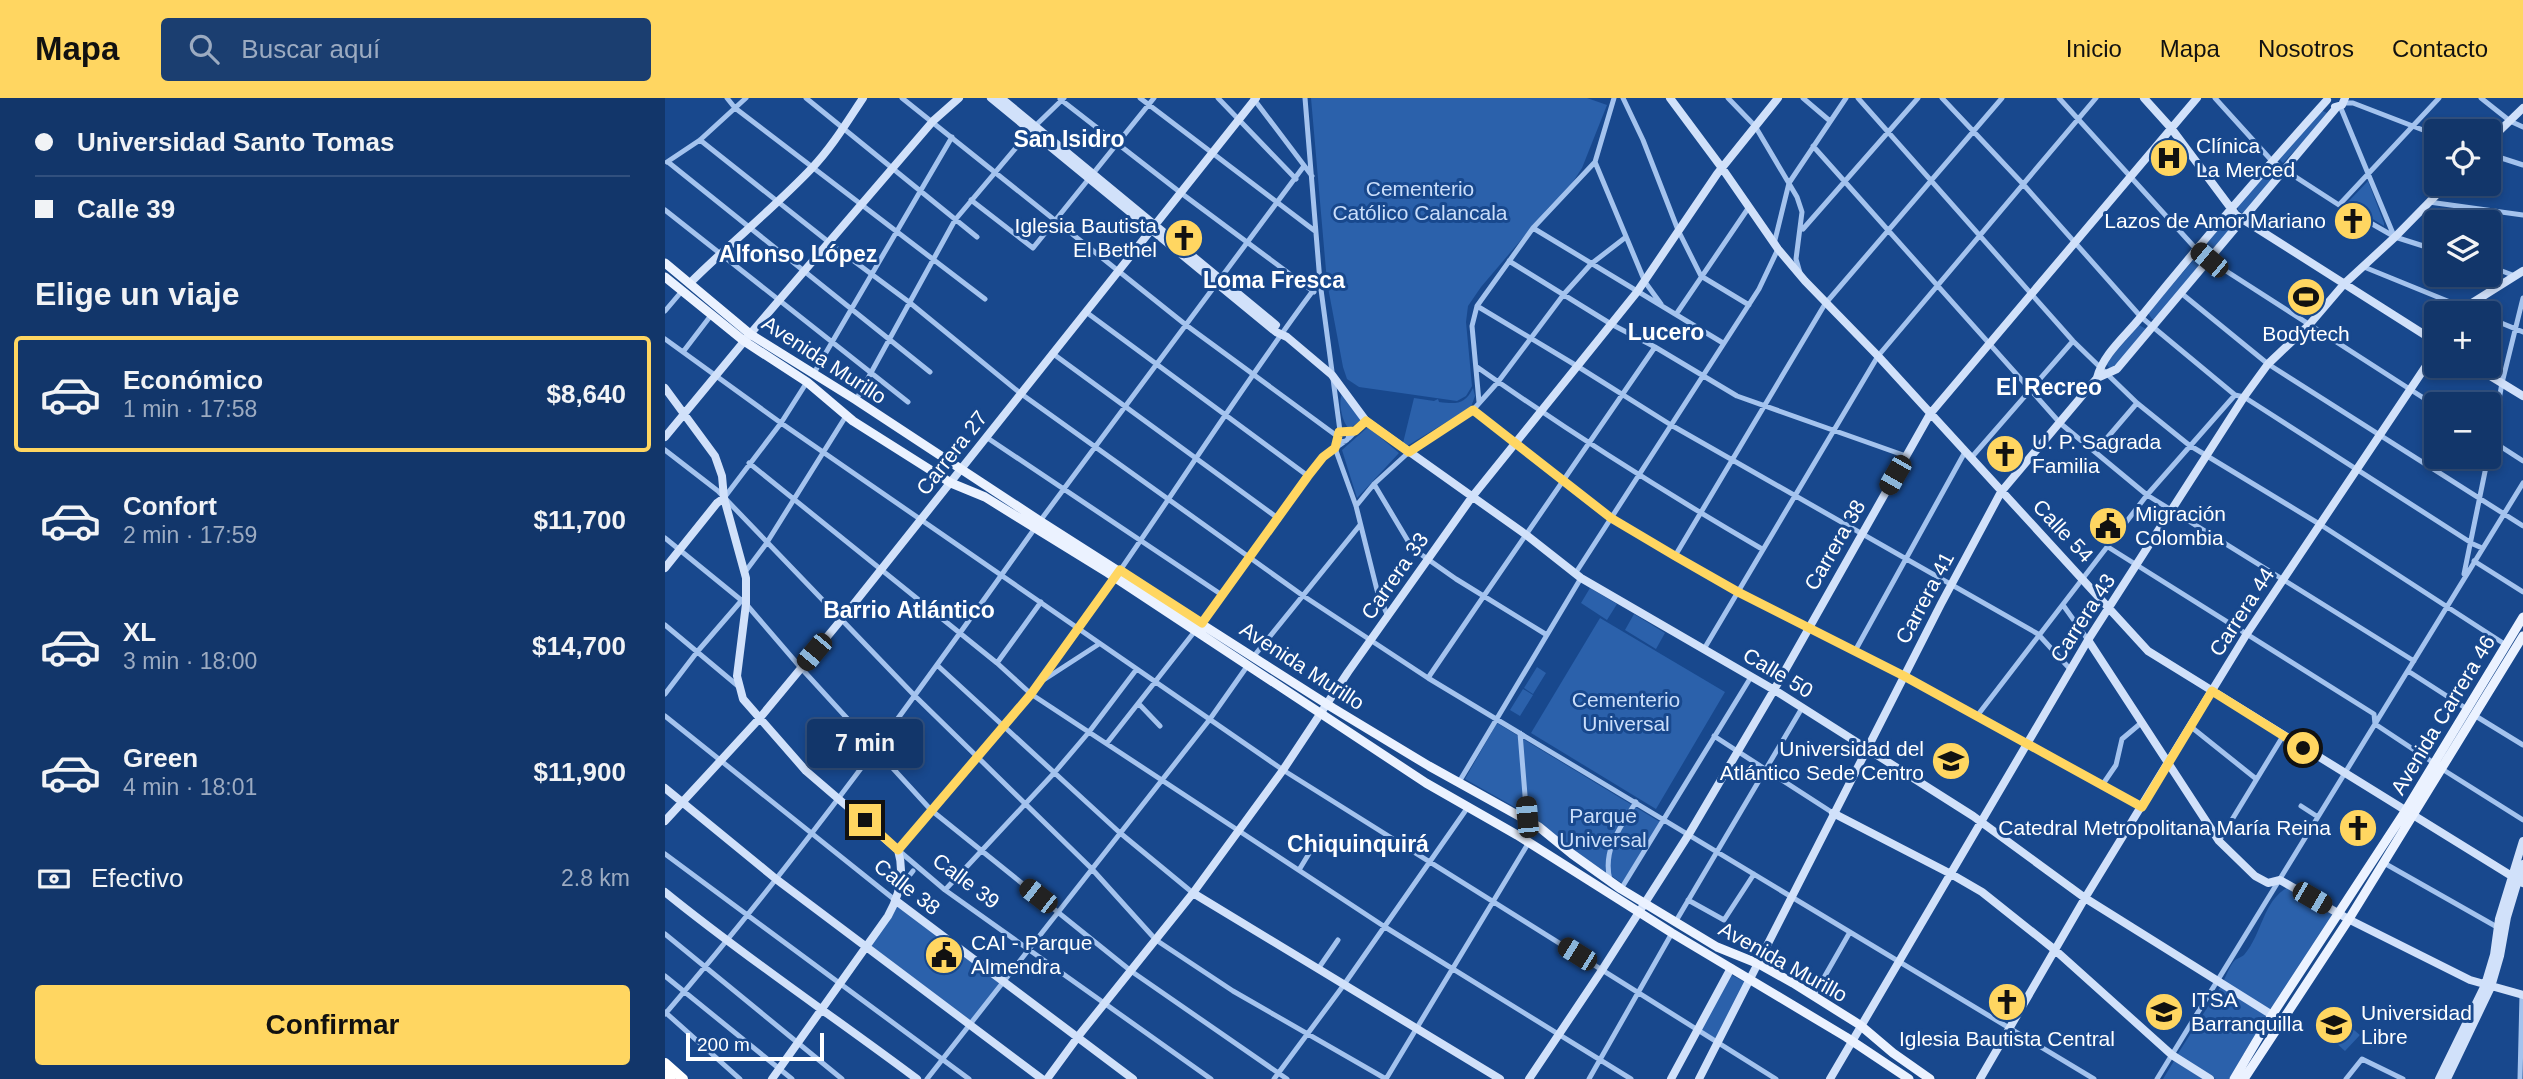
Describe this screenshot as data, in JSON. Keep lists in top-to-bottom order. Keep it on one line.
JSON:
{"streets":{"main road":["Avenida Murillo","Avenida Carrera 46"],"street":["Carrera 27","Calle 54","Carrera 38","Carrera 33","Carrera 41","Carrera 44","Carrera 43","Calle 50","Calle 39","Calle 38"]},"crossings":[["Avenida Murillo","Carrera 27"],["Avenida Murillo","Carrera 38"],["Avenida Murillo","Carrera 33"],["Avenida Murillo","Carrera 41"],["Avenida Murillo","Carrera 43"],["Carrera 27","Calle 50"],["Carrera 27","Calle 39"],["Carrera 27","Calle 38"],["Calle 54","Carrera 38"],["Calle 54","Carrera 33"],["Calle 54","Carrera 41"],["Calle 54","Carrera 44"],["Calle 54","Carrera 43"],["Calle 54","Avenida Carrera 46"],["Carrera 38","Calle 50"],["Carrera 33","Calle 50"],["Carrera 33","Calle 39"],["Carrera 33","Calle 38"],["Carrera 41","Calle 50"],["Carrera 44","Calle 50"],["Carrera 43","Calle 50"],["Calle 50","Avenida Carrera 46"]],"districts":["San Isidro","Alfonso López","Loma Fresca","Lucero","El Recreo","Barrio Atlántico","Chiquinquirá"],"parks":["Cementerio Católico Calancala","Cementerio Universal","Parque Universal"],"places":{"hospital":["Clínica La Merced"],"church":["Lazos de Amor Mariano","Iglesia Bautista El Bethel","U. P. Sagrada Familia","Catedral Metropolitana María Reina","Iglesia Bautista Central"],"sports":["Bodytech"],"public building":["Migración Colombia","CAI - Parque Almendra"],"school or university":["Universidad del Atlántico Sede Centro","ITSA Barranquilla","Universidad Libre"]},"scale_bar":"200 m","page":{"header":"Mapa","search":"Buscar aquí","nav":["Inicio","Mapa","Nosotros","Contacto"],"banner":["Universidad Santo Tomas","Calle 39"],"map_buttons":["+","−"],"heading":"Elige un viaje","list":[{"name":"Económico","note":"1 min · 17:58","value":"$8,640"},{"name":"Confort","note":"2 min · 17:59","value":"$11,700"},{"name":"XL","note":"3 min · 18:00","value":"$14,700"},{"name":"Green","note":"4 min · 18:01","value":"$11,900"}],"bubble":"7 min","pay":["Efectivo","2.8 km"],"buttons":"Confirmar","scale":"200 m"}}
